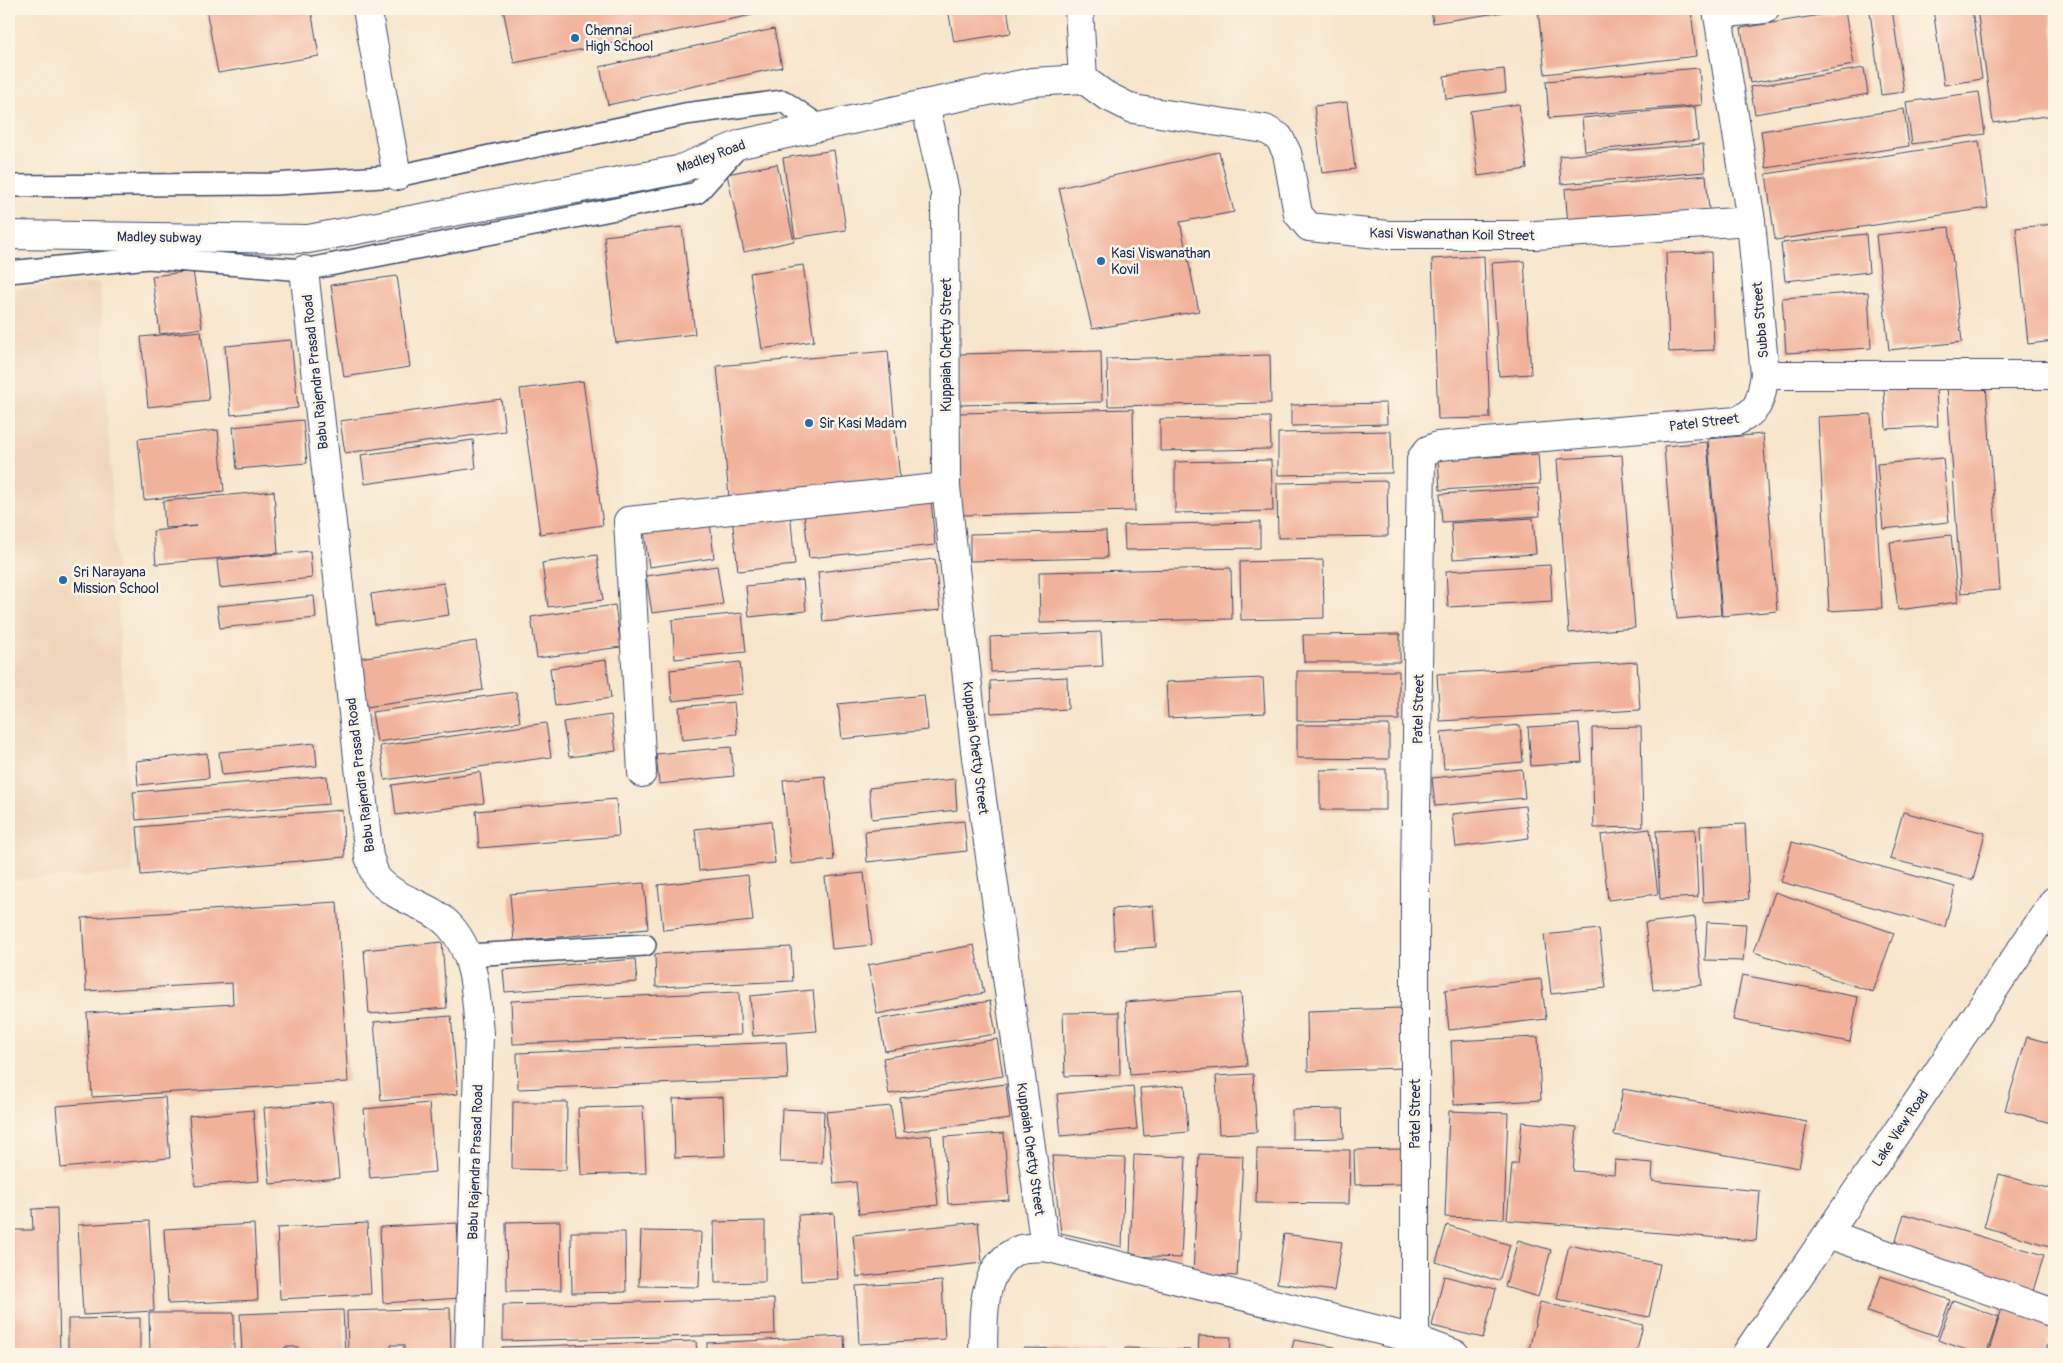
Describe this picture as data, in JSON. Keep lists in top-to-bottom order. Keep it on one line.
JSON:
{"streets":{"street":["Madley Road","Kasi Viswanathan Koil Street","Madley subway","Subba Street","Kuppaiah Chetty Street","Babu Rajendra Prasad Road","Patel Street","Lake View Road"]},"crossings":[["Madley Road","Kasi Viswanathan Koil Street"],["Madley Road","Madley subway"],["Madley Road","Kuppaiah Chetty Street"],["Kasi Viswanathan Koil Street","Subba Street"],["Subba Street","Patel Street"]],"places":["Chennai High School","Kasi Viswanathan Kovil","Sir Kasi Madam","Sri Narayana Mission School"]}
